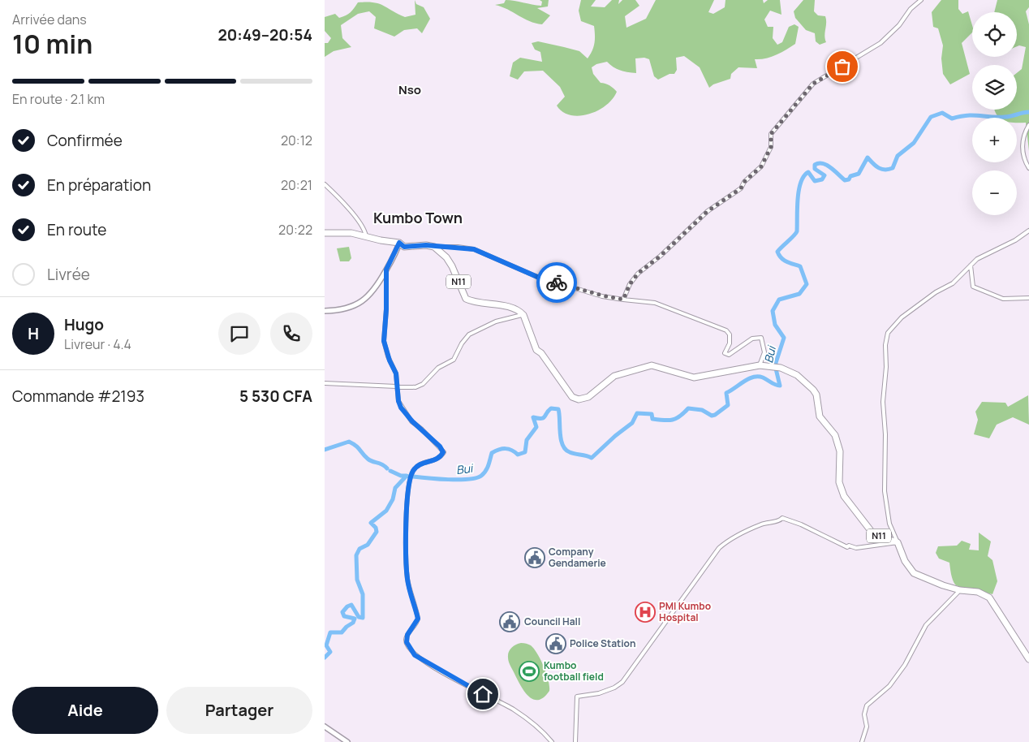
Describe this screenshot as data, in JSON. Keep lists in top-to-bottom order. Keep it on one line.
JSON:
{"streets":{"highway":["N11"]},"districts":["Nso","Kumbo Town"],"water":["Bui"],"places":{"public building":["Company Gendamerie","Council Hall","Police Station"],"hospital":["PMI Kumbo Hospital"],"sports":["Kumbo football field"]},"page":{"heading":["10 min","Arrivée dans","20:49–20:54"],"panel":["Hugo","Livreur · 4.4","Commande #2193","5 530 CFA"],"map_buttons":["+","−"],"bar":"En route · 2.1 km","list":[["Confirmée","20:12"],["En préparation","20:21"],["En route","20:22"],"Livrée"],"round":"H","buttons":["Aide","Partager"]}}
